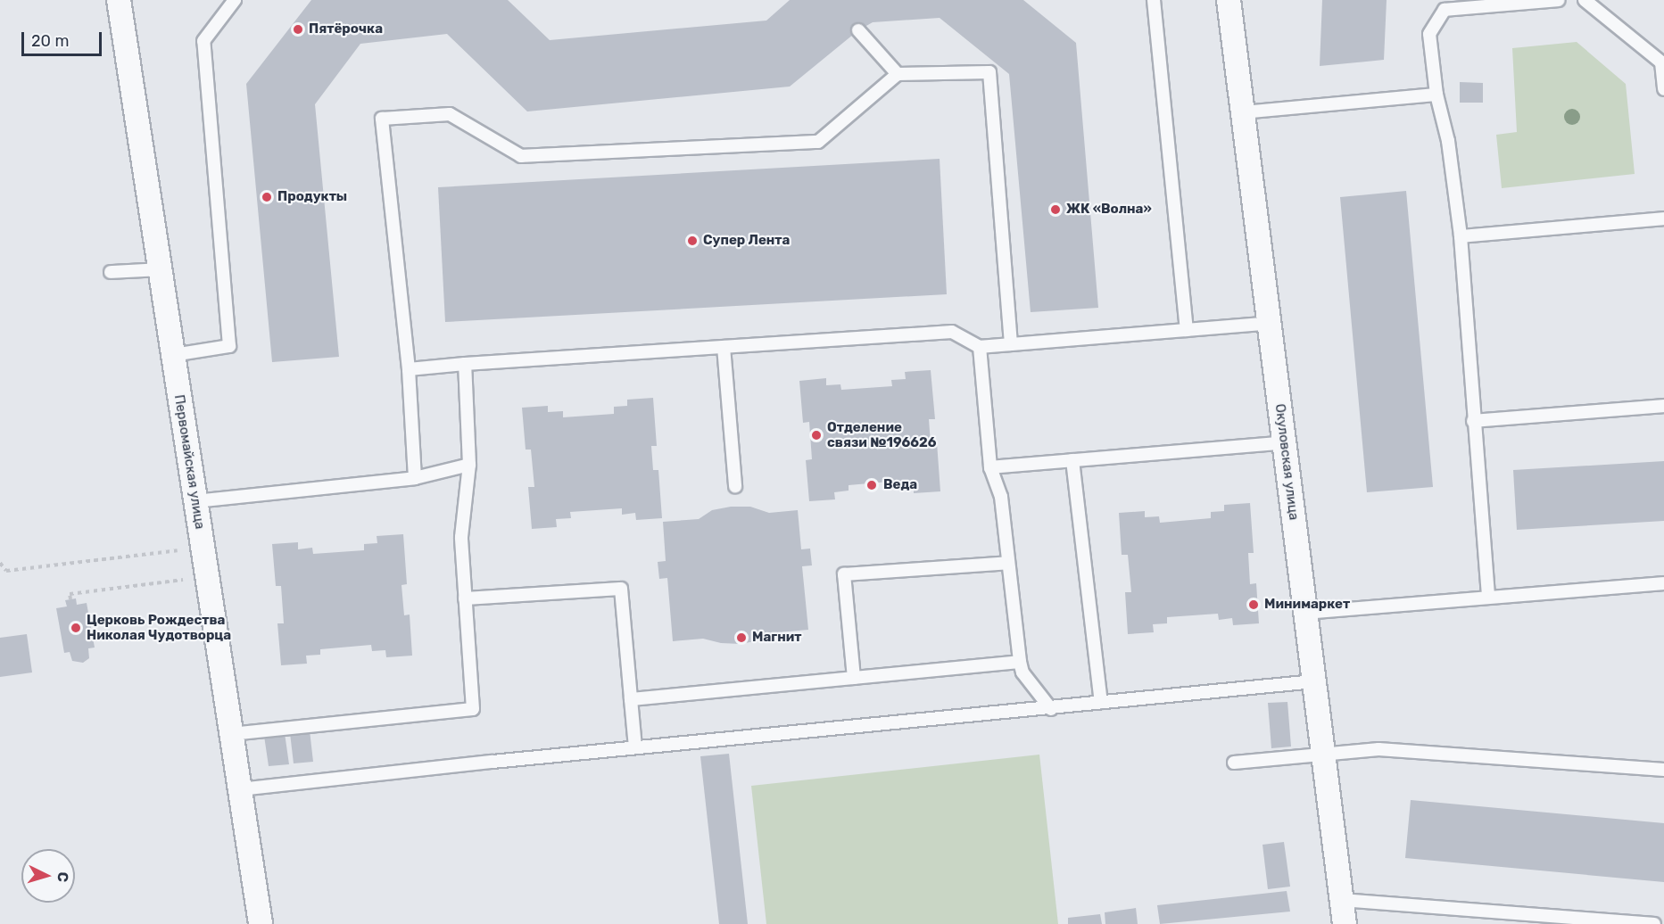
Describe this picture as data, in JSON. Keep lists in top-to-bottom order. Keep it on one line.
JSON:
{"streets":{"street":["Первомайская улица","Окуловская улица"]},"places":["Пятёрочка","Продукты","ЖК «Волна»","Супер Лента","Отделение связи №196626","Веда","Минимаркет","Церковь Рождества Николая Чудотворца","Магнит"],"scale_bar":"20 m","north":"right"}
